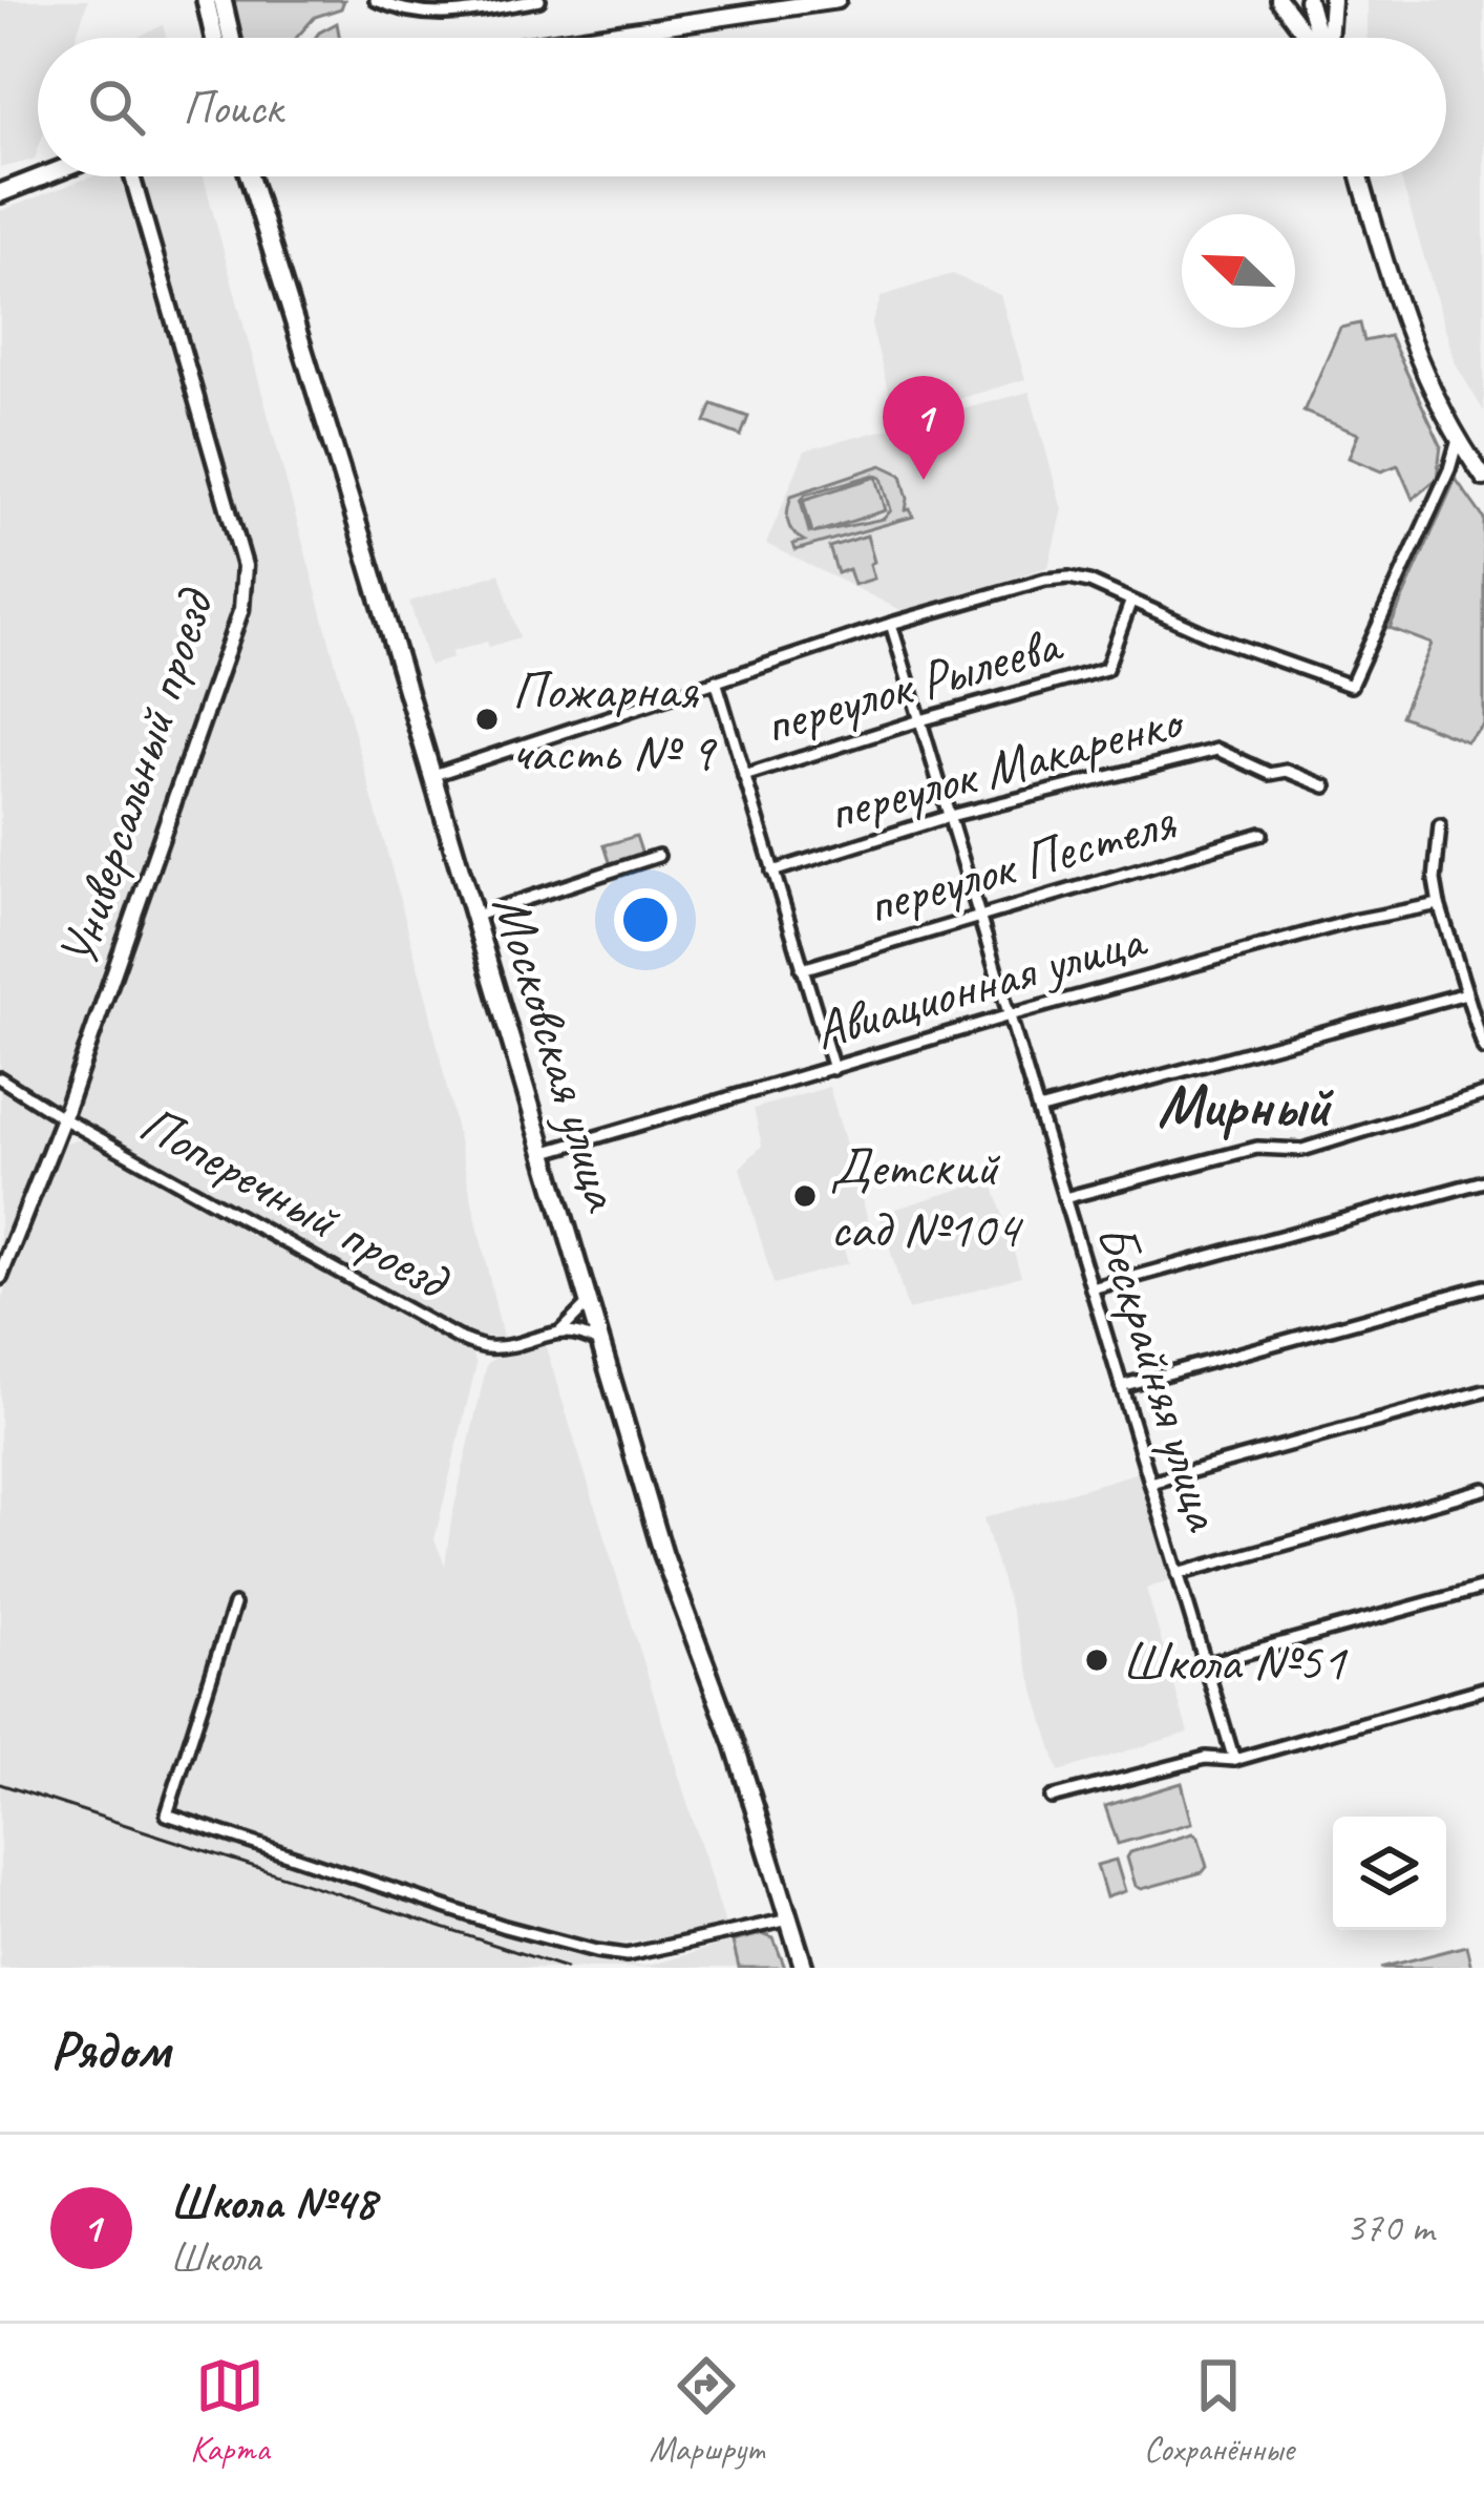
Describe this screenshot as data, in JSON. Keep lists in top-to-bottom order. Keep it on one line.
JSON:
{"streets":{"main road":["Московская улица"],"street":["переулок Рылеева","переулок Макаренко","Универсальный проезд","переулок Пестеля","Авиационная улица","Поперечный проезд","Бескрайняя улица"]},"crossings":[["переулок Рылеева","Бескрайняя улица"],["переулок Макаренко","Бескрайняя улица"],["Универсальный проезд","Поперечный проезд"],["переулок Пестеля","Бескрайняя улица"],["Авиационная улица","Московская улица"],["Авиационная улица","Бескрайняя улица"]],"districts":["Мирный"],"places":["Пожарная часть № 9","Детский сад №104","Школа №51"],"north":"top left","page":{"search":"Поиск","pins":"1","heading":"Рядом","list":[{"mark":"1","name":"Школа №48","note":"Школа","value":"370 m"}],"nav":["Карта","Маршрут","Сохранённые"]}}
